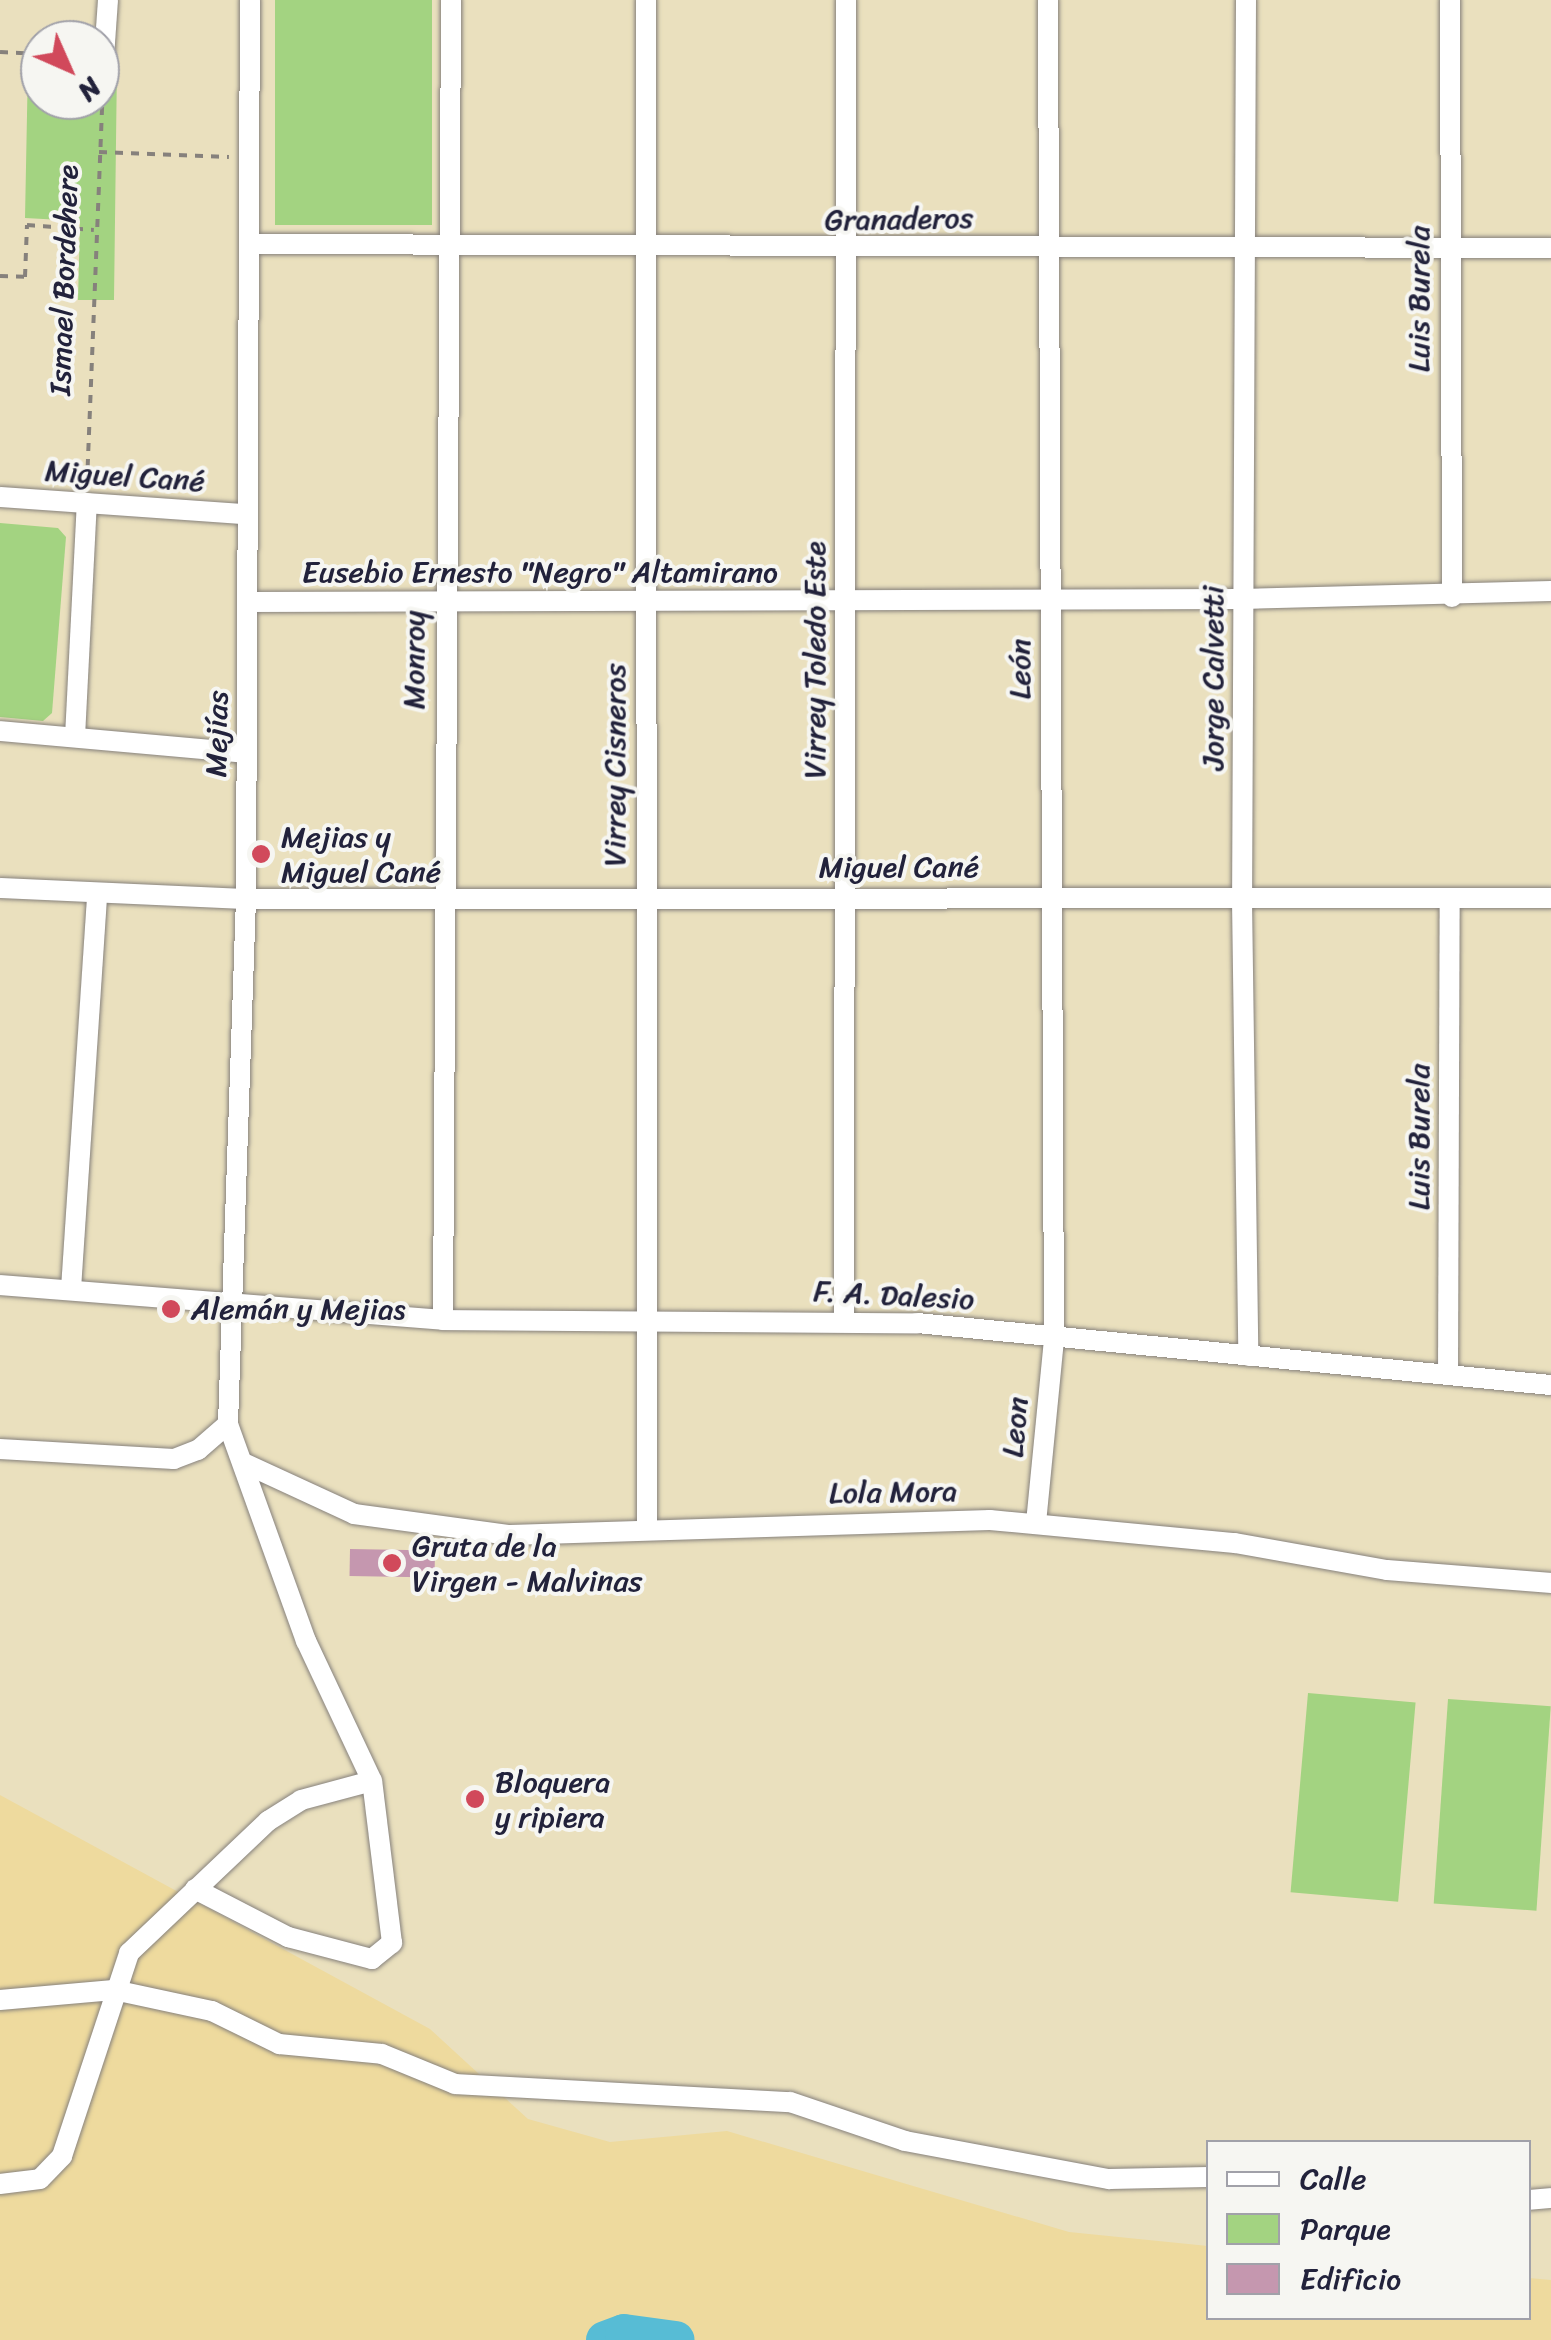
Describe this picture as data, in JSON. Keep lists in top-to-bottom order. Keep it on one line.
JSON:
{"streets":{"street":["Granaderos","Luis Burela","Miguel Cané","Eusebio Ernesto \"Negro\" Altamirano","Monroy","Virrey Toledo Este","León","Jorge Calvetti","Mejías","Virrey Cisneros","F. A. Dalesio","Leon","Lola Mora"],"path":["Ismael Bordehere"]},"crossings":[["Granaderos","Luis Burela"],["Granaderos","Monroy"],["Granaderos","Virrey Toledo Este"],["Granaderos","León"],["Granaderos","Jorge Calvetti"],["Granaderos","Mejías"],["Granaderos","Virrey Cisneros"],["Ismael Bordehere","Miguel Cané"],["Luis Burela","Miguel Cané"],["Luis Burela","Eusebio Ernesto \"Negro\" Altamirano"],["Luis Burela","F. A. Dalesio"],["Miguel Cané","Monroy"],["Miguel Cané","Virrey Toledo Este"],["Miguel Cané","León"],["Miguel Cané","Jorge Calvetti"],["Miguel Cané","Mejías"],["Miguel Cané","Virrey Cisneros"],["Eusebio Ernesto \"Negro\" Altamirano","Monroy"],["Eusebio Ernesto \"Negro\" Altamirano","Virrey Toledo Este"],["Eusebio Ernesto \"Negro\" Altamirano","León"],["Eusebio Ernesto \"Negro\" Altamirano","Jorge Calvetti"],["Eusebio Ernesto \"Negro\" Altamirano","Mejías"],["Eusebio Ernesto \"Negro\" Altamirano","Virrey Cisneros"],["Monroy","F. A. Dalesio"],["Virrey Toledo Este","F. A. Dalesio"],["León","F. A. Dalesio"],["León","Leon"],["Jorge Calvetti","F. A. Dalesio"],["Mejías","F. A. Dalesio"],["Mejías","Lola Mora"],["Virrey Cisneros","F. A. Dalesio"],["Virrey Cisneros","Lola Mora"],["F. A. Dalesio","Leon"],["Leon","Lola Mora"]],"places":["Mejias y Miguel Cané","Alemán y Mejias","Gruta de la Virgen - Malvinas","Bloquera y ripiera"],"legend":["Calle","Parque","Edificio"],"north":"bottom right"}
